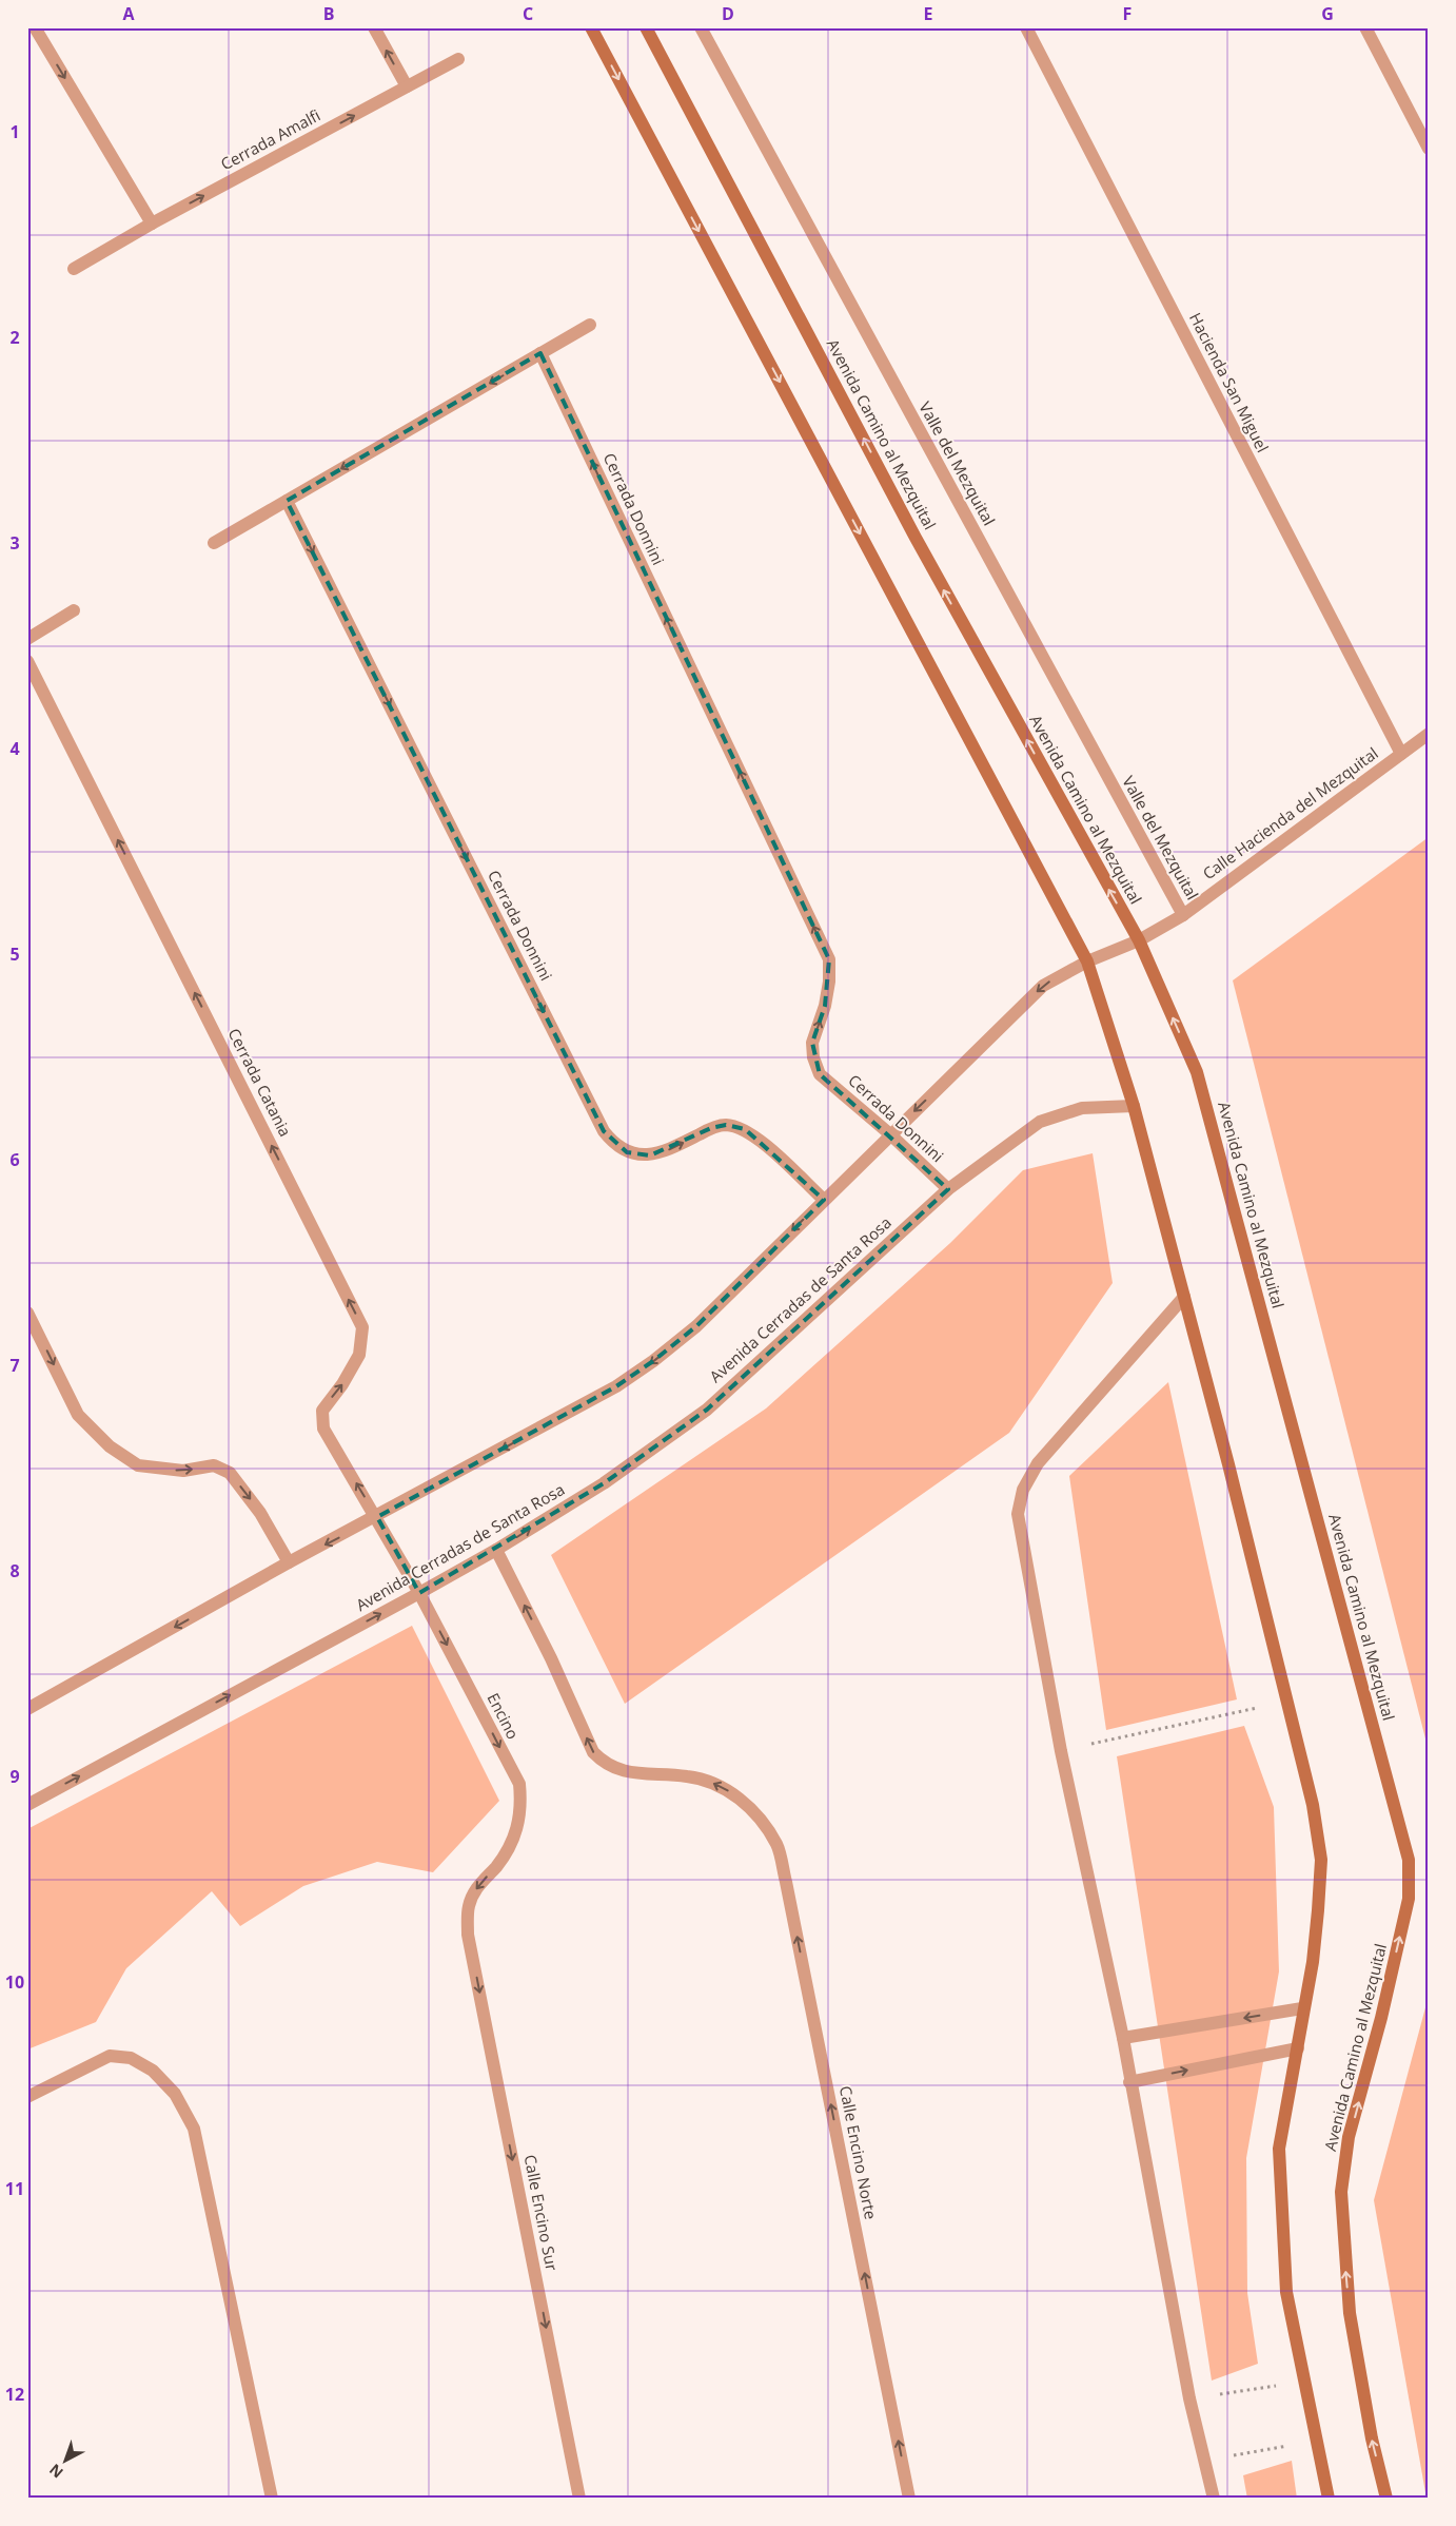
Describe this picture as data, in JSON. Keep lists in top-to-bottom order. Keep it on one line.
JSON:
{"streets":{"main road":["Avenida Camino al Mezquital"],"street":["Cerrada Amalfi","Hacienda San Miguel","Valle del Mezquital","Cerrada Donnini","Calle Hacienda del Mezquital","Cerrada Catania","Avenida Cerradas de Santa Rosa","Encino","Calle Encino Norte","Calle Encino Sur"]},"crossings":[["Hacienda San Miguel","Calle Hacienda del Mezquital"],["Avenida Camino al Mezquital","Calle Hacienda del Mezquital"],["Valle del Mezquital","Calle Hacienda del Mezquital"],["Cerrada Donnini","Avenida Cerradas de Santa Rosa"],["Cerrada Catania","Encino"],["Avenida Cerradas de Santa Rosa","Encino"],["Avenida Cerradas de Santa Rosa","Calle Encino Norte"],["Encino","Calle Encino Sur"]],"one_way":["Cerrada Amalfi","Cerrada Catania","Encino","Calle Encino Norte","Calle Encino Sur"],"north":"bottom left","grid":{"columns":["A","B","C","D","E","F","G"],"rows":["1","2","3","4","5","6","7","8","9","10","11","12"]}}
